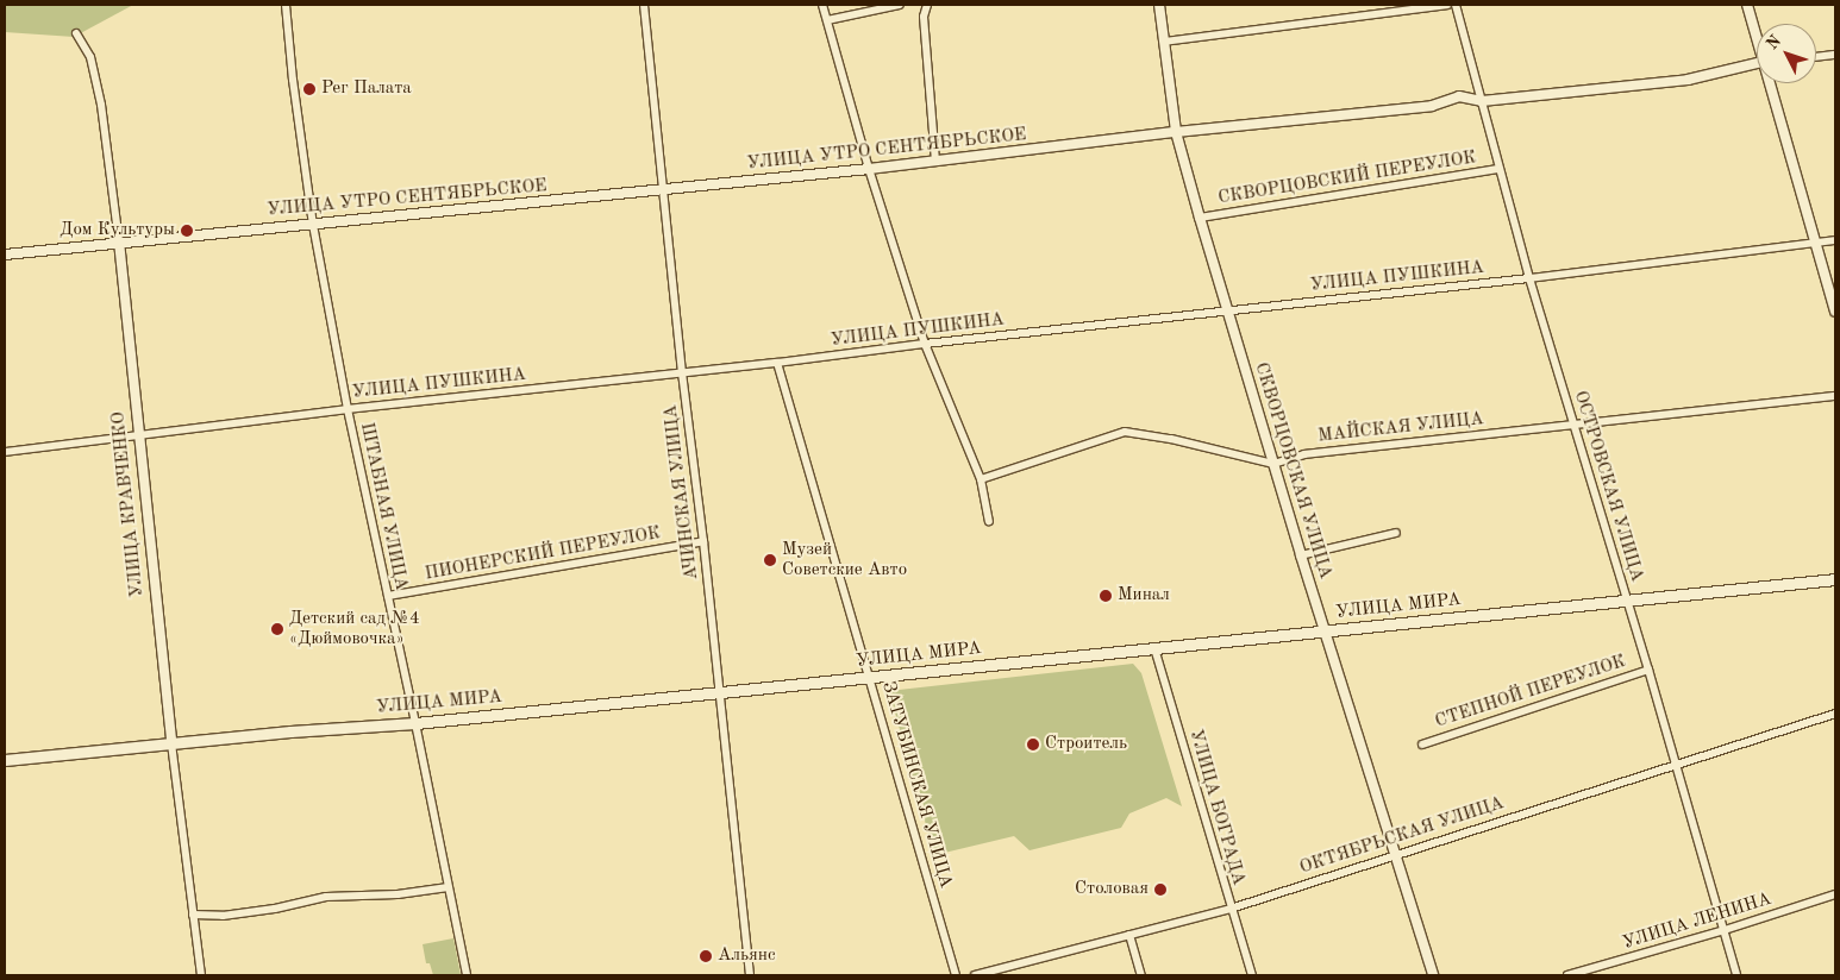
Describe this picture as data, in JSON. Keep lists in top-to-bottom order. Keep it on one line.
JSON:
{"streets":{"main road":["УЛИЦА МИРА"],"street":["УЛИЦА УТРО СЕНТЯБРЬСКОЕ","СКВОРЦОВСКИЙ ПЕРЕУЛОК","УЛИЦА ПУШКИНА","МАЙСКАЯ УЛИЦА","СКВОРЦОВСКАЯ УЛИЦА","ОСТРОВСКАЯ УЛИЦА","АЧИНСКАЯ УЛИЦА","УЛИЦА КРАВЧЕНКО","ШТАБНАЯ УЛИЦА","ПИОНЕРСКИЙ ПЕРЕУЛОК","СТЕПНОЙ ПЕРЕУЛОК","ЗАТУБИНСКАЯ УЛИЦА","УЛИЦА БОГРАДА","ОКТЯБРЬСКАЯ УЛИЦА","УЛИЦА ЛЕНИНА"]},"crossings":[["УЛИЦА УТРО СЕНТЯБРЬСКОЕ","СКВОРЦОВСКАЯ УЛИЦА"],["УЛИЦА УТРО СЕНТЯБРЬСКОЕ","ОСТРОВСКАЯ УЛИЦА"],["УЛИЦА УТРО СЕНТЯБРЬСКОЕ","АЧИНСКАЯ УЛИЦА"],["УЛИЦА УТРО СЕНТЯБРЬСКОЕ","УЛИЦА КРАВЧЕНКО"],["УЛИЦА УТРО СЕНТЯБРЬСКОЕ","ШТАБНАЯ УЛИЦА"],["СКВОРЦОВСКИЙ ПЕРЕУЛОК","СКВОРЦОВСКАЯ УЛИЦА"],["СКВОРЦОВСКИЙ ПЕРЕУЛОК","ОСТРОВСКАЯ УЛИЦА"],["УЛИЦА ПУШКИНА","СКВОРЦОВСКАЯ УЛИЦА"],["УЛИЦА ПУШКИНА","ОСТРОВСКАЯ УЛИЦА"],["УЛИЦА ПУШКИНА","АЧИНСКАЯ УЛИЦА"],["УЛИЦА ПУШКИНА","УЛИЦА КРАВЧЕНКО"],["УЛИЦА ПУШКИНА","ШТАБНАЯ УЛИЦА"],["УЛИЦА ПУШКИНА","ЗАТУБИНСКАЯ УЛИЦА"],["МАЙСКАЯ УЛИЦА","СКВОРЦОВСКАЯ УЛИЦА"],["МАЙСКАЯ УЛИЦА","ОСТРОВСКАЯ УЛИЦА"],["СКВОРЦОВСКАЯ УЛИЦА","УЛИЦА МИРА"],["СКВОРЦОВСКАЯ УЛИЦА","ОКТЯБРЬСКАЯ УЛИЦА"],["ОСТРОВСКАЯ УЛИЦА","УЛИЦА МИРА"],["ОСТРОВСКАЯ УЛИЦА","СТЕПНОЙ ПЕРЕУЛОК"],["ОСТРОВСКАЯ УЛИЦА","ОКТЯБРЬСКАЯ УЛИЦА"],["ОСТРОВСКАЯ УЛИЦА","УЛИЦА ЛЕНИНА"],["АЧИНСКАЯ УЛИЦА","ПИОНЕРСКИЙ ПЕРЕУЛОК"],["АЧИНСКАЯ УЛИЦА","УЛИЦА МИРА"],["УЛИЦА КРАВЧЕНКО","УЛИЦА МИРА"],["ШТАБНАЯ УЛИЦА","ПИОНЕРСКИЙ ПЕРЕУЛОК"],["ШТАБНАЯ УЛИЦА","УЛИЦА МИРА"],["УЛИЦА МИРА","ЗАТУБИНСКАЯ УЛИЦА"],["УЛИЦА МИРА","УЛИЦА БОГРАДА"],["УЛИЦА БОГРАДА","ОКТЯБРЬСКАЯ УЛИЦА"]],"places":["Рег Палата","Дом Культуры","Музей Советские Авто","Минал","Детский сад №4 «Дюймовочка»","Строитель","Столовая","Альянс"],"north":"top left"}
